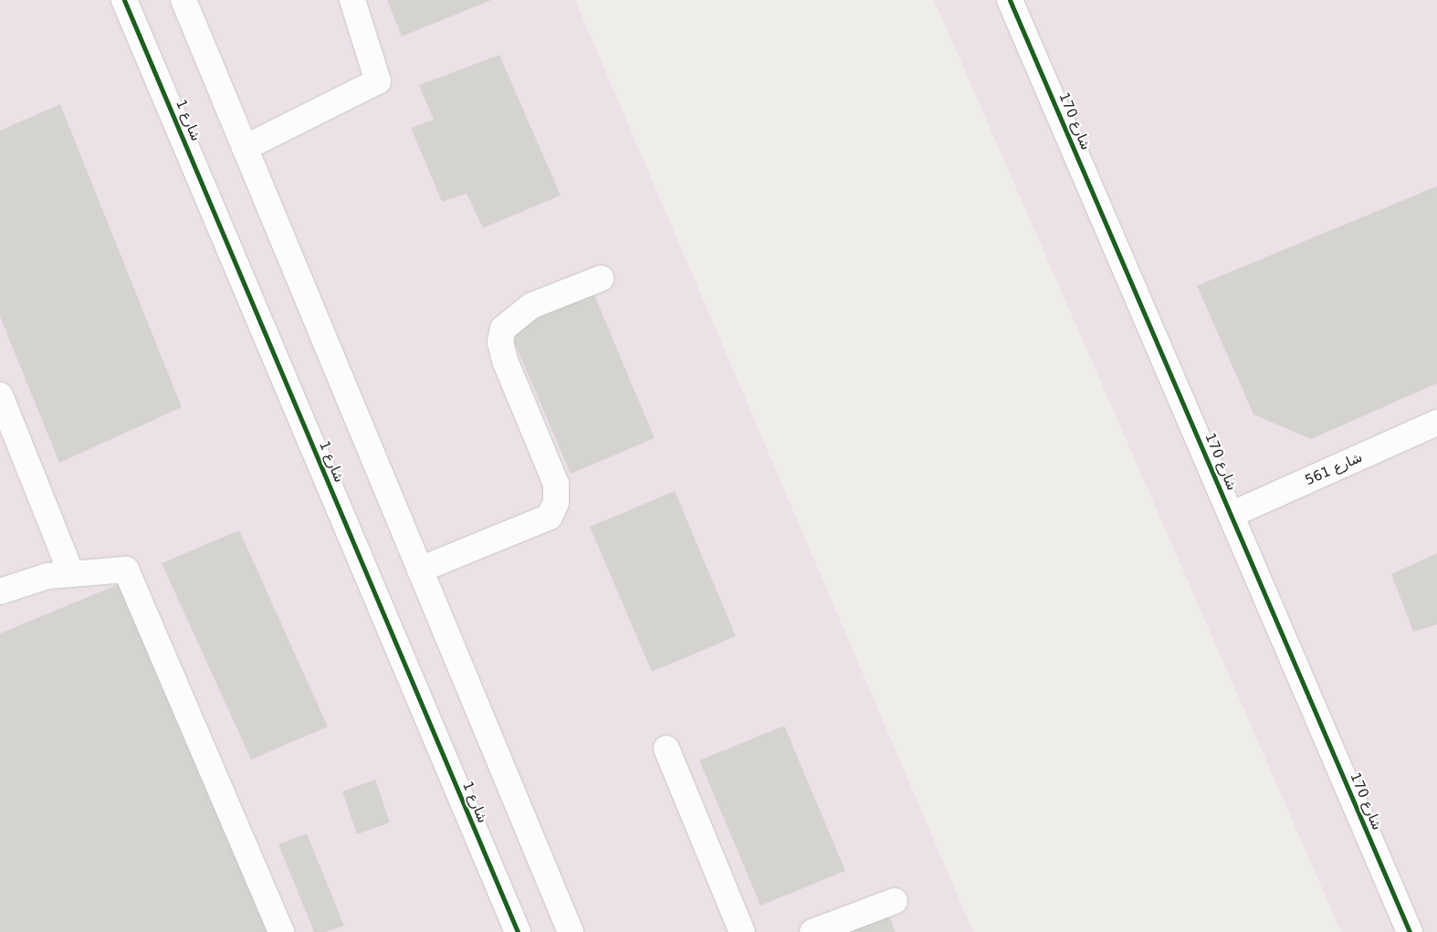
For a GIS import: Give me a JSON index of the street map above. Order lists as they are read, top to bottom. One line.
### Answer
{"streets":{"street":["شارع 1","شارع 170","شارع 561"]},"crossings":[["شارع 170","شارع 561"]]}
